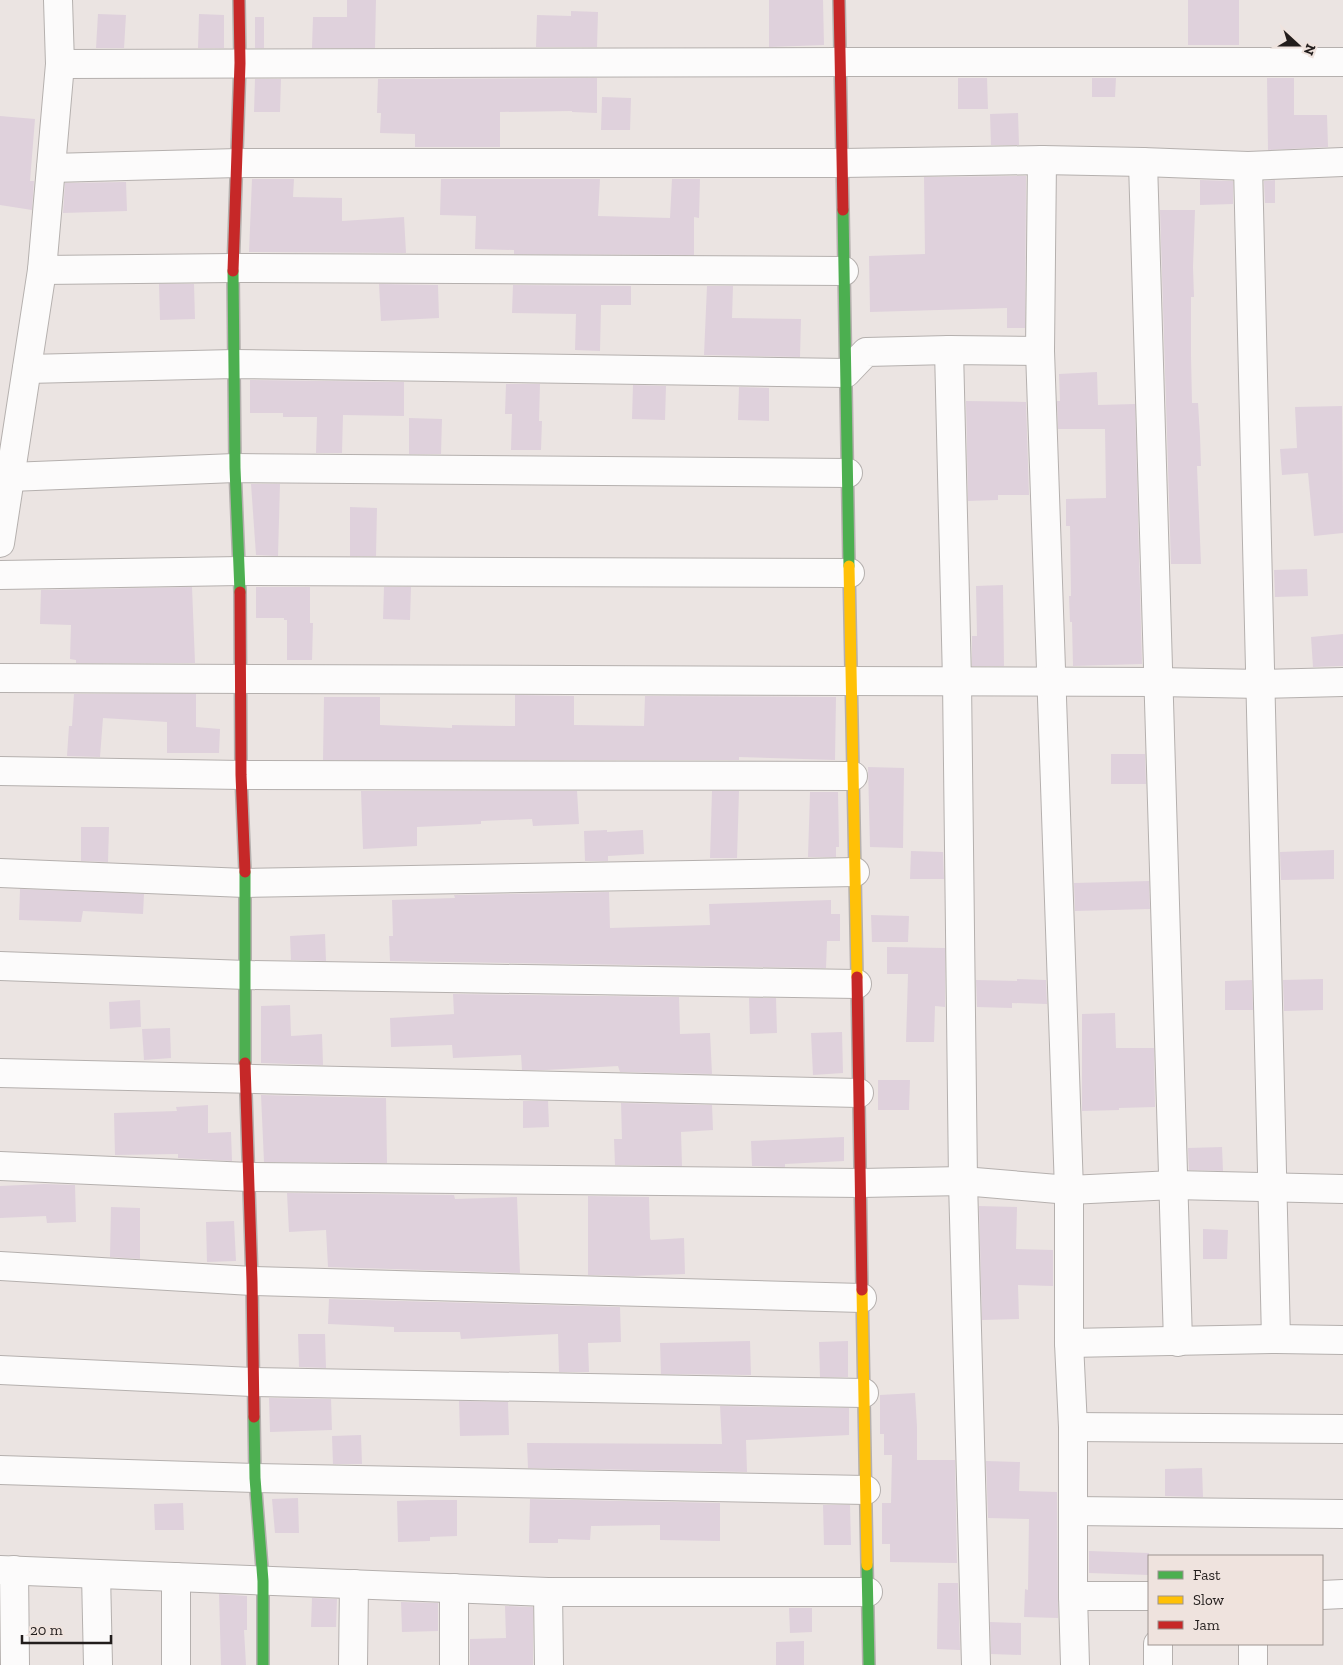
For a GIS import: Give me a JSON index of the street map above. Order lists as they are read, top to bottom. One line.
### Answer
{"legend":["Fast","Slow","Jam"],"scale_bar":"20 m","north":"right"}
